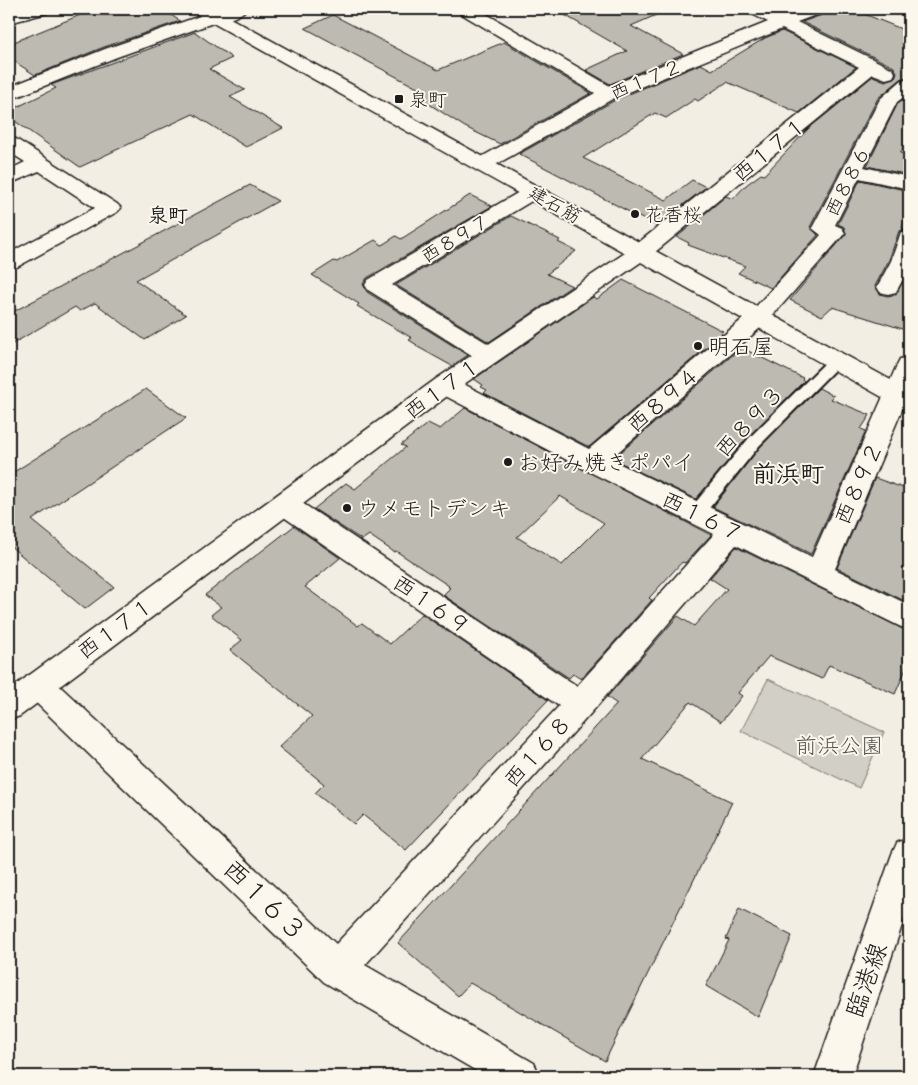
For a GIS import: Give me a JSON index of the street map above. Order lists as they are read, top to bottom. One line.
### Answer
{"streets":{"street":["西１７２","西１７１","西８８６","建石筋","西８９７","西８９４","西８９２","西１６７","西１６９","西１６８","西１６３","臨港線"],"lane":["西８９３"]},"crossings":[["西１７２","建石筋"],["西１７１","建石筋"],["西１７１","西８９７"],["西１７１","西１６７"],["西１７１","西１６９"],["西１７１","西１６３"],["西８８６","建石筋"],["西８８６","西８９４"],["建石筋","西８９７"],["建石筋","西８９４"],["建石筋","西８９３"],["建石筋","西８９２"],["西８９４","西１６７"],["西８９３","西１６７"],["西８９２","西１６７"],["西１６７","西１６８"],["西１６９","西１６８"],["西１６８","西１６３"]],"districts":["泉町","前浜町"],"parks":["前浜公園"],"places":{"transit":["泉町"],"other":["花香桜","明石屋","お好み焼きポパイ","ウメモトデンキ"]}}
